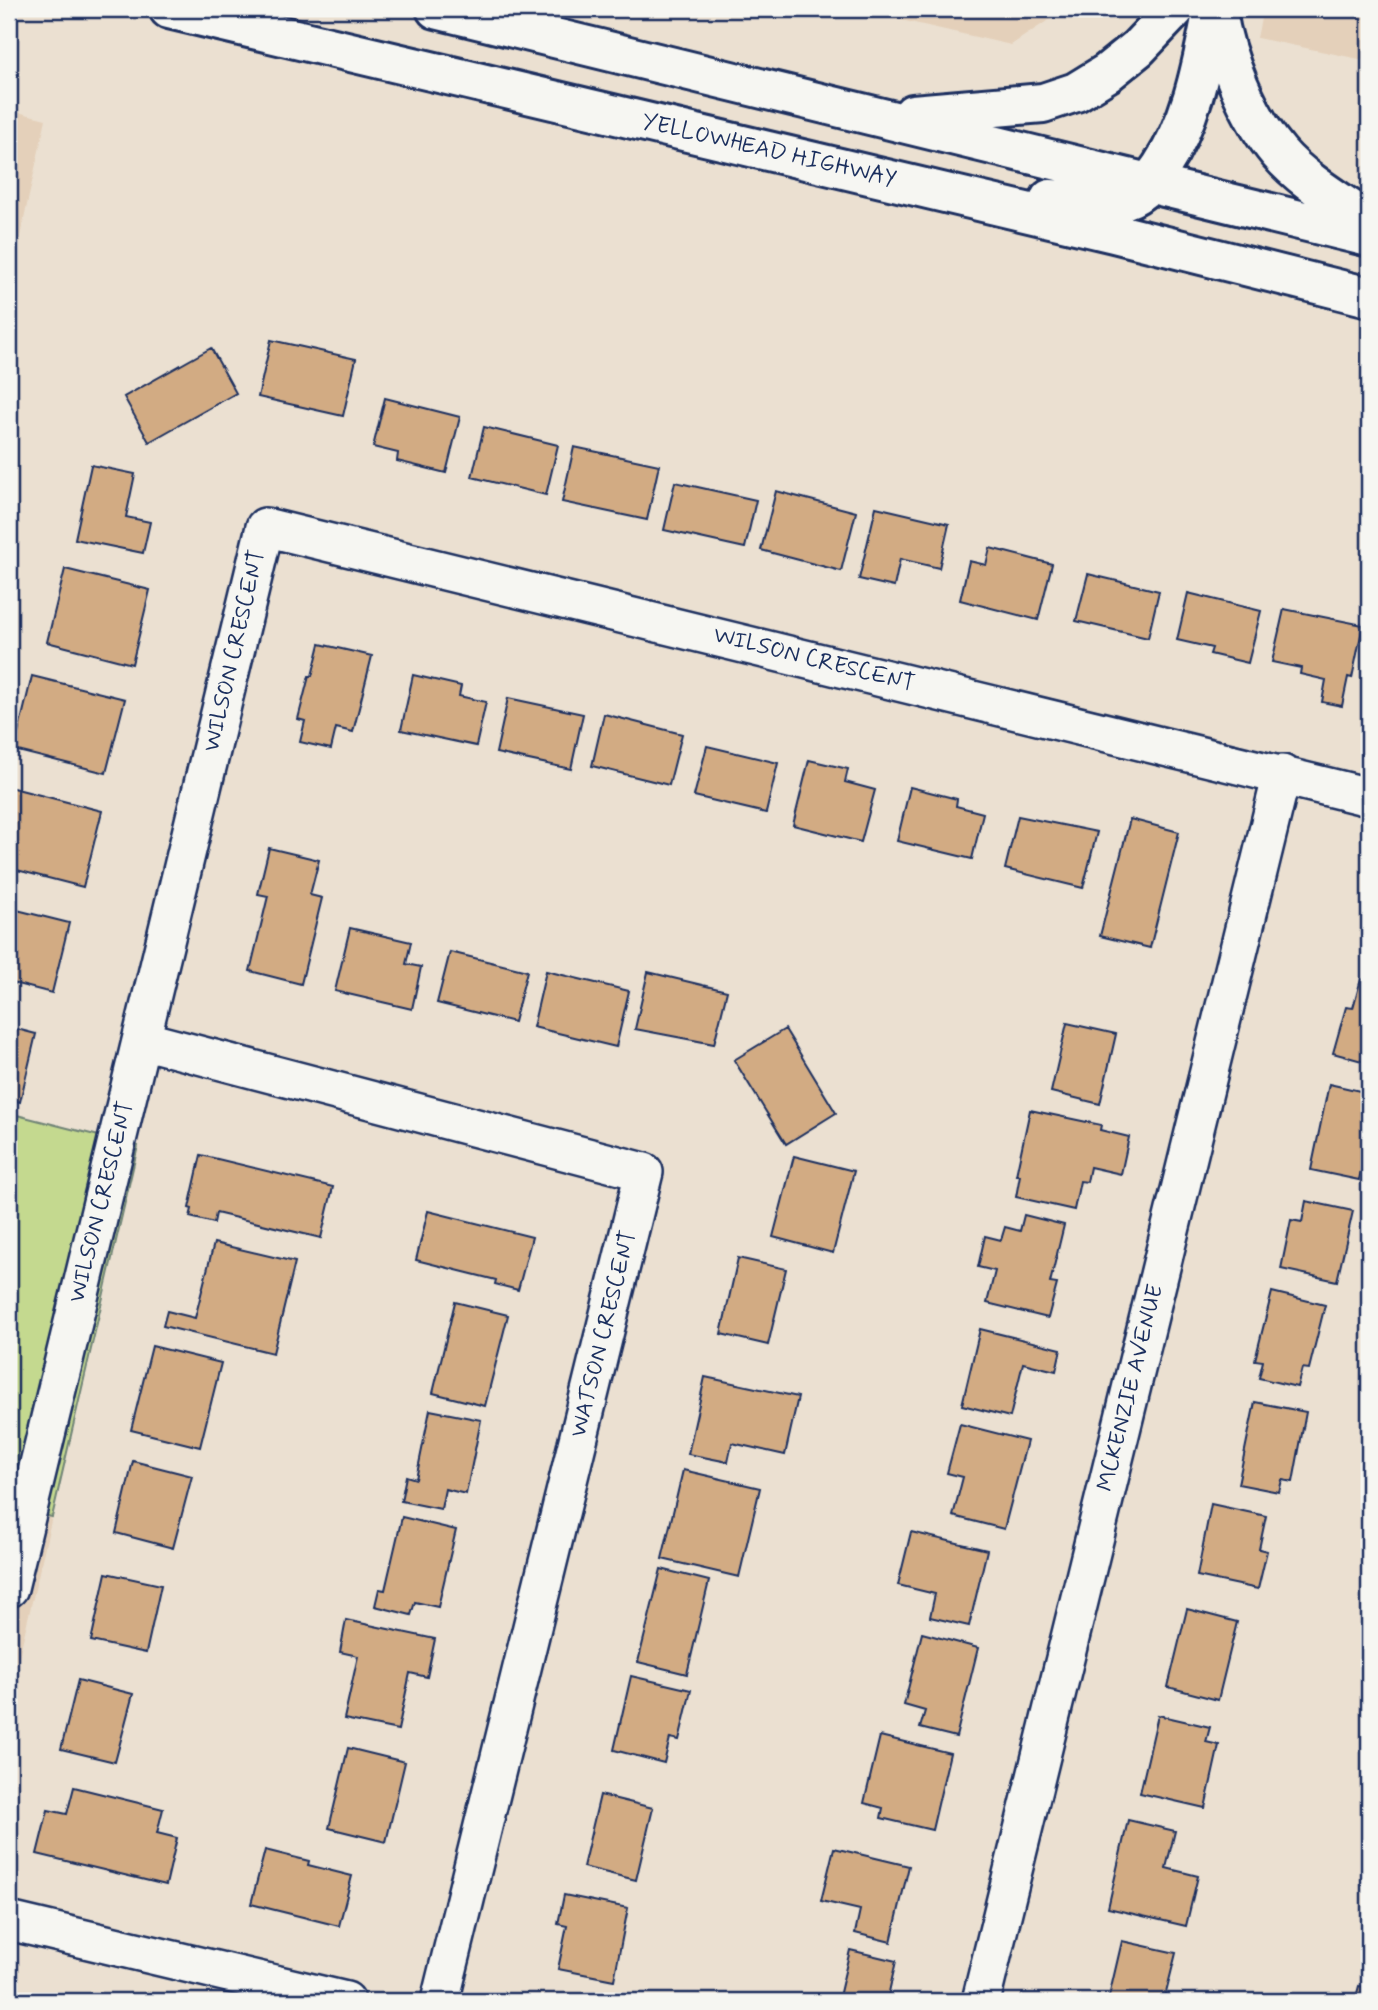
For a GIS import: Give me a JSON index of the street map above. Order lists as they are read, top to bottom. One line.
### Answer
{"streets":{"highway":["YELLOWHEAD HIGHWAY"],"street":["WILSON CRESCENT","WATSON CRESCENT","MCKENZIE AVENUE"]},"crossings":[["WILSON CRESCENT","WATSON CRESCENT"],["WILSON CRESCENT","MCKENZIE AVENUE"]]}
